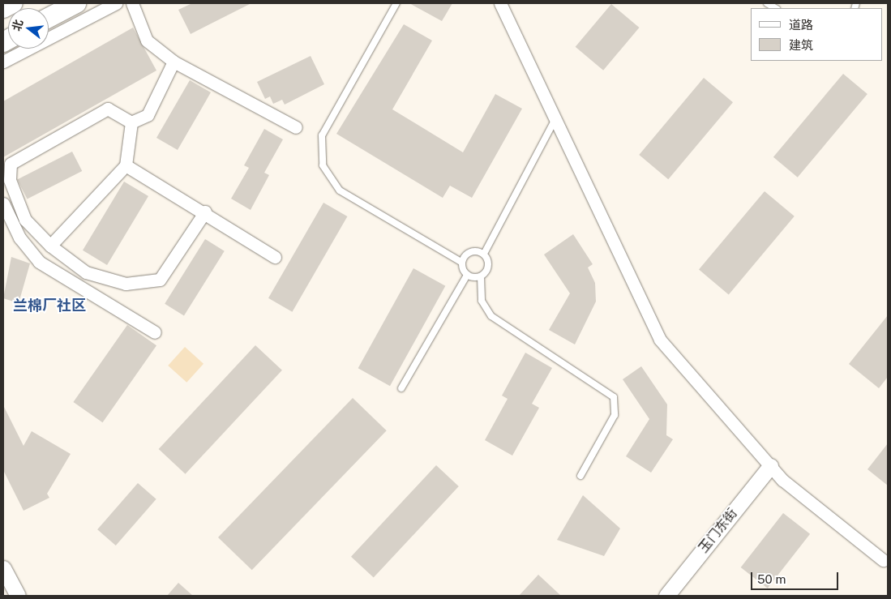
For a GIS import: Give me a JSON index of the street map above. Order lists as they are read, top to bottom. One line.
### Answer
{"streets":{"street":["玉门东街"]},"districts":["兰棉厂社区"],"legend":["道路","建筑"],"scale_bar":"50 m","north":"left"}
